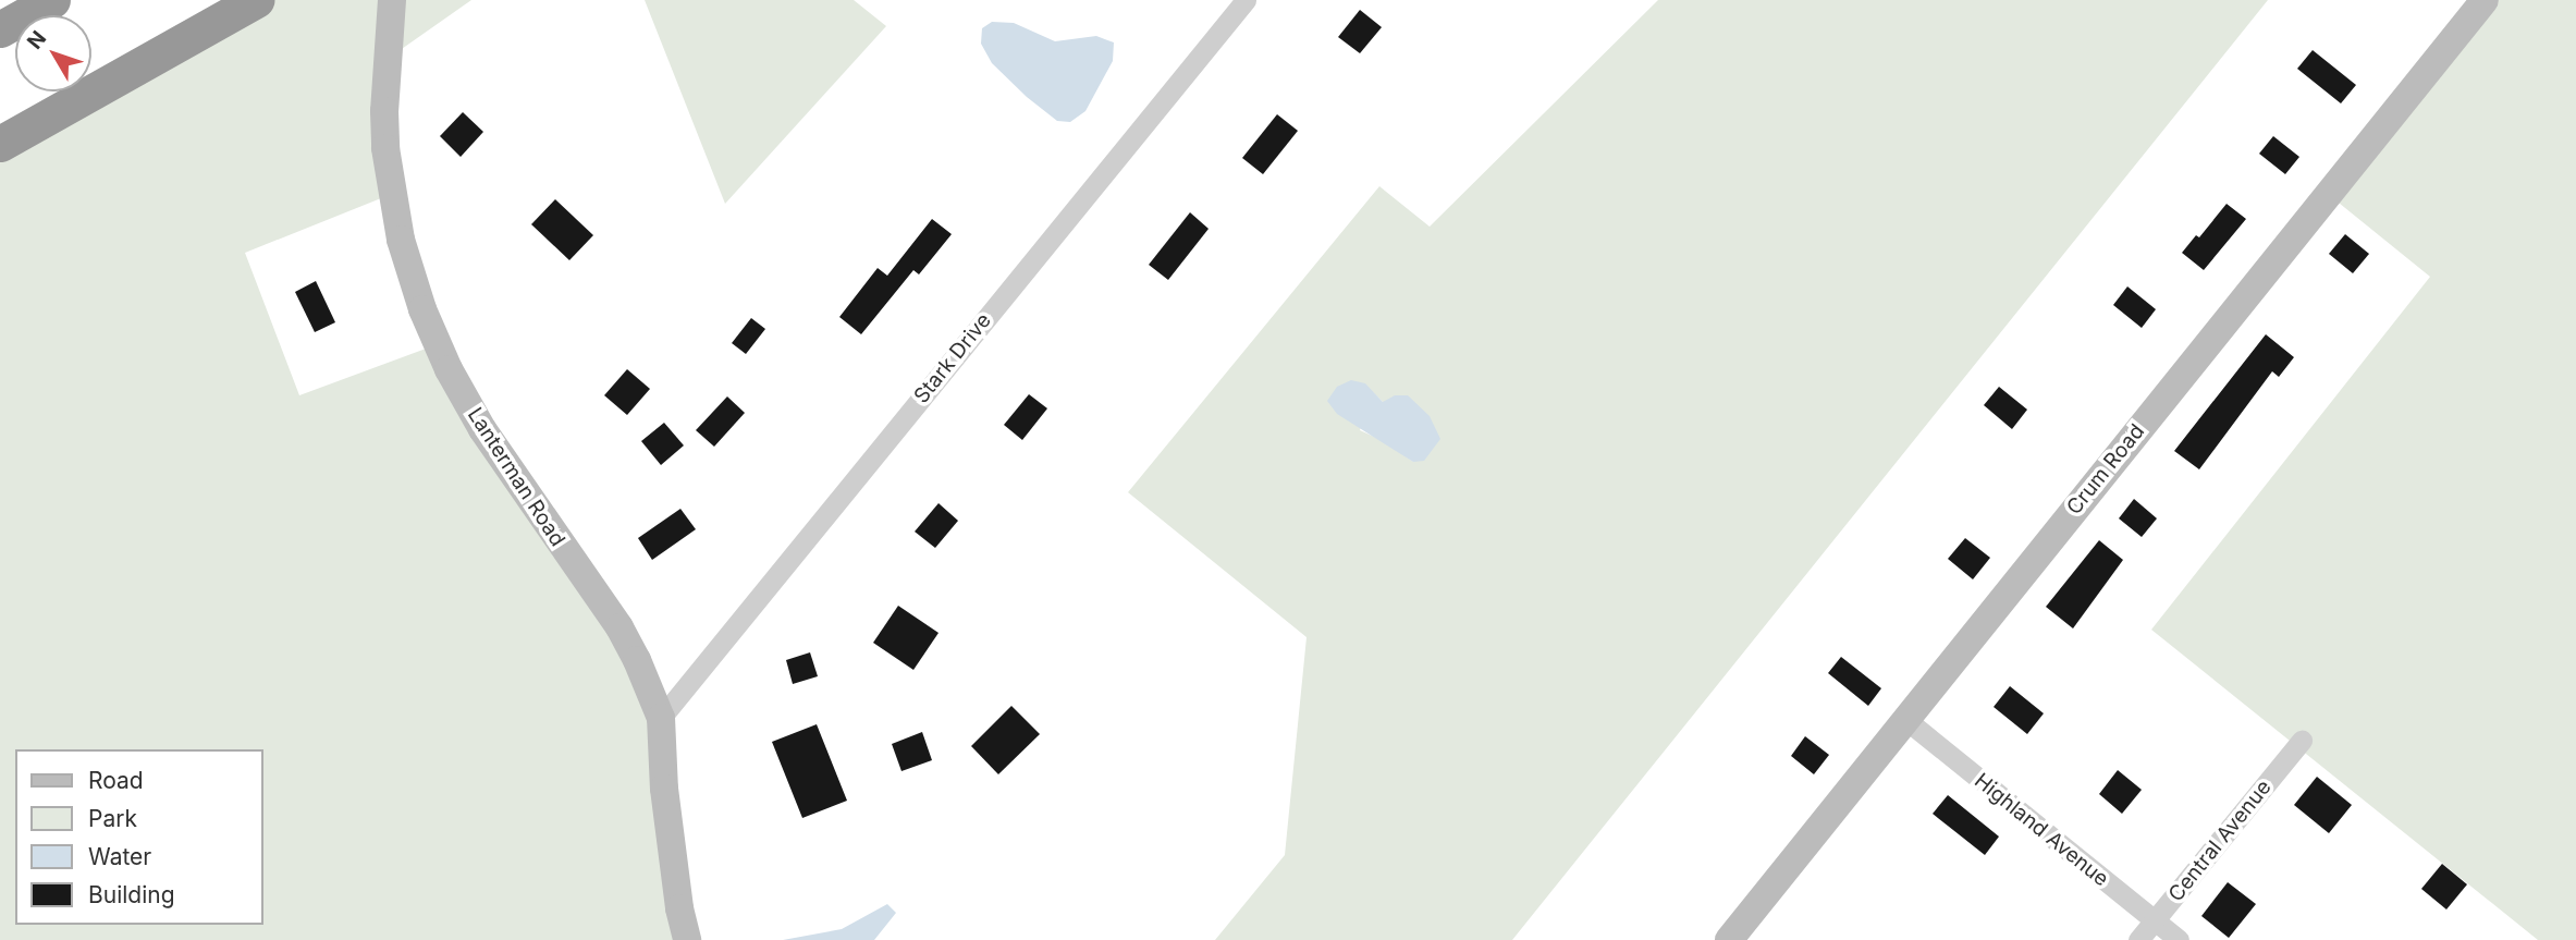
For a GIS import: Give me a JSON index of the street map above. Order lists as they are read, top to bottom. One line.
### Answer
{"streets":{"street":["Stark Drive","Crum Road","Lanterman Road","Highland Avenue","Central Avenue"]},"crossings":[["Stark Drive","Lanterman Road"],["Crum Road","Highland Avenue"],["Highland Avenue","Central Avenue"]],"legend":["Road","Park","Water","Building"],"north":"top left"}
